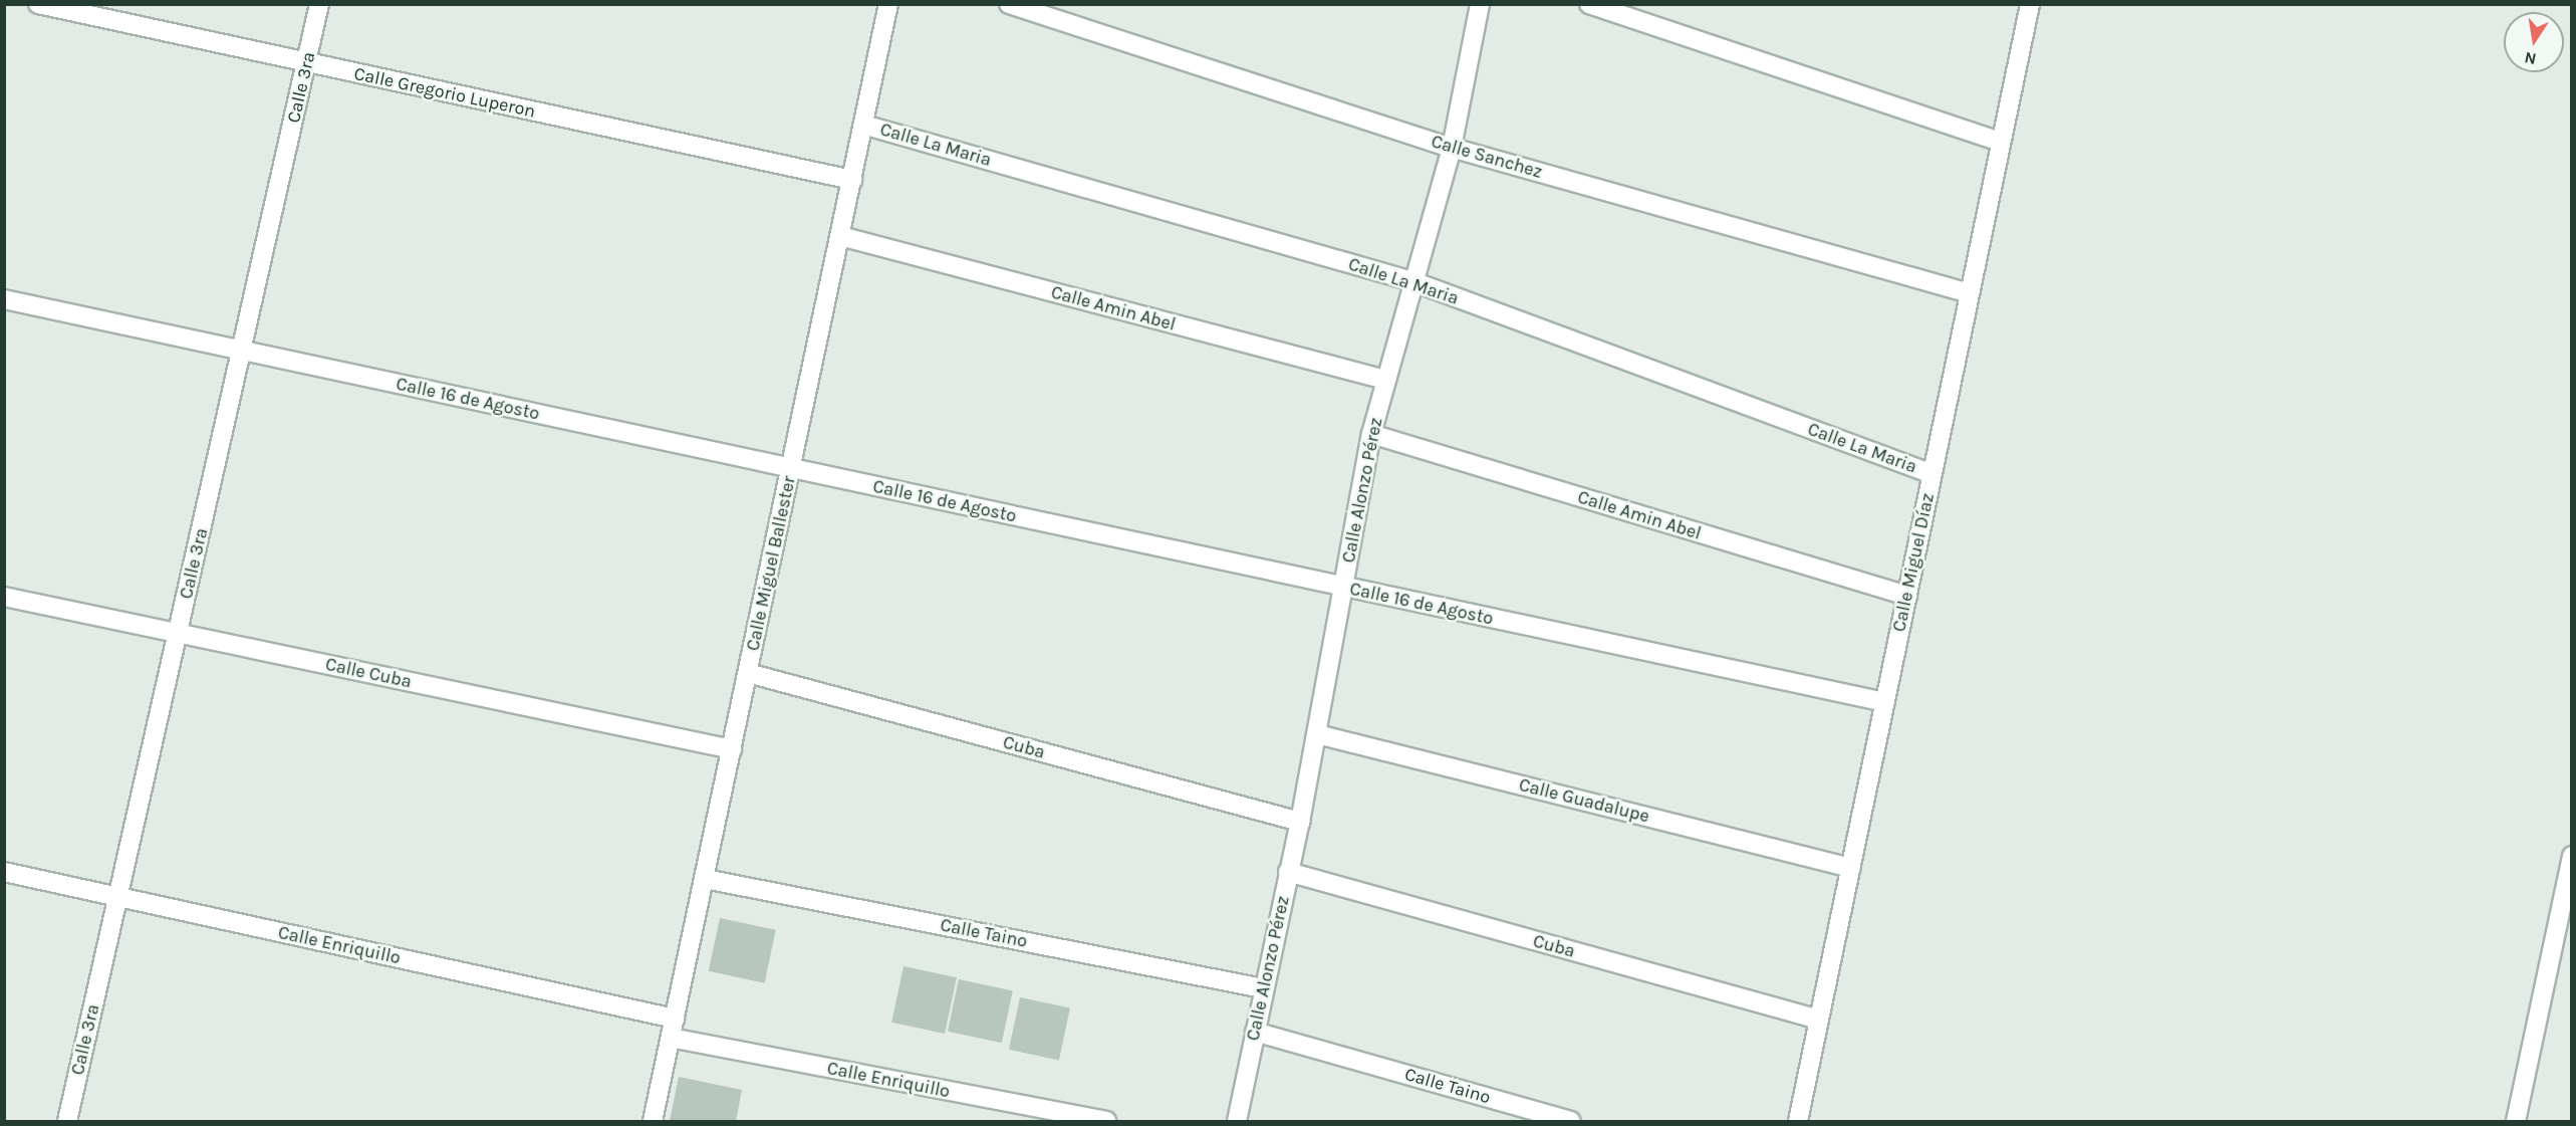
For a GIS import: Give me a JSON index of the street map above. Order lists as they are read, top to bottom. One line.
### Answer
{"streets":{"street":["Calle 3ra","Calle Gregorio Luperon","Calle La Maria","Calle Sanchez","Calle Amin Abel","Calle 16 de Agosto","Calle Alonzo Pérez","Calle Miguel Díaz","Calle Miguel Ballester","Calle Cuba","Cuba","Calle Guadalupe","Calle Taino","Calle Enriquillo"]},"crossings":[["Calle 3ra","Calle Gregorio Luperon"],["Calle 3ra","Calle 16 de Agosto"],["Calle 3ra","Calle Cuba"],["Calle 3ra","Calle Enriquillo"],["Calle Gregorio Luperon","Calle Miguel Ballester"],["Calle La Maria","Calle Alonzo Pérez"],["Calle La Maria","Calle Miguel Díaz"],["Calle La Maria","Calle Miguel Ballester"],["Calle Sanchez","Calle Alonzo Pérez"],["Calle Sanchez","Calle Miguel Díaz"],["Calle Amin Abel","Calle Alonzo Pérez"],["Calle Amin Abel","Calle Miguel Díaz"],["Calle Amin Abel","Calle Miguel Ballester"],["Calle 16 de Agosto","Calle Alonzo Pérez"],["Calle 16 de Agosto","Calle Miguel Díaz"],["Calle 16 de Agosto","Calle Miguel Ballester"],["Calle Alonzo Pérez","Cuba"],["Calle Alonzo Pérez","Calle Guadalupe"],["Calle Alonzo Pérez","Calle Taino"],["Calle Miguel Díaz","Cuba"],["Calle Miguel Díaz","Calle Guadalupe"],["Calle Miguel Ballester","Calle Cuba"],["Calle Miguel Ballester","Cuba"],["Calle Miguel Ballester","Calle Taino"],["Calle Miguel Ballester","Calle Enriquillo"]],"north":"bottom"}
